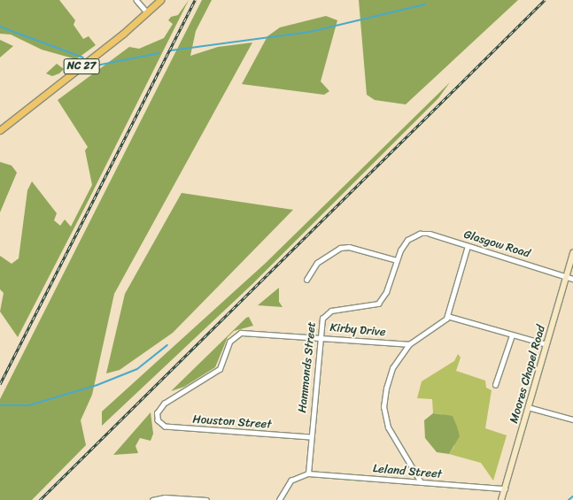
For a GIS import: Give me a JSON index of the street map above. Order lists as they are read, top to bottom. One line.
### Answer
{"streets":{"main road":["NC 27","Moores Chapel Road"],"street":["Glasgow Road","Kirby Drive","Hammonds Street","Houston Street","Leland Street"]},"crossings":[["Glasgow Road","Hammonds Street"],["Glasgow Road","Moores Chapel Road"],["Kirby Drive","Hammonds Street"],["Kirby Drive","Houston Street"],["Hammonds Street","Houston Street"],["Hammonds Street","Leland Street"],["Moores Chapel Road","Leland Street"]]}
